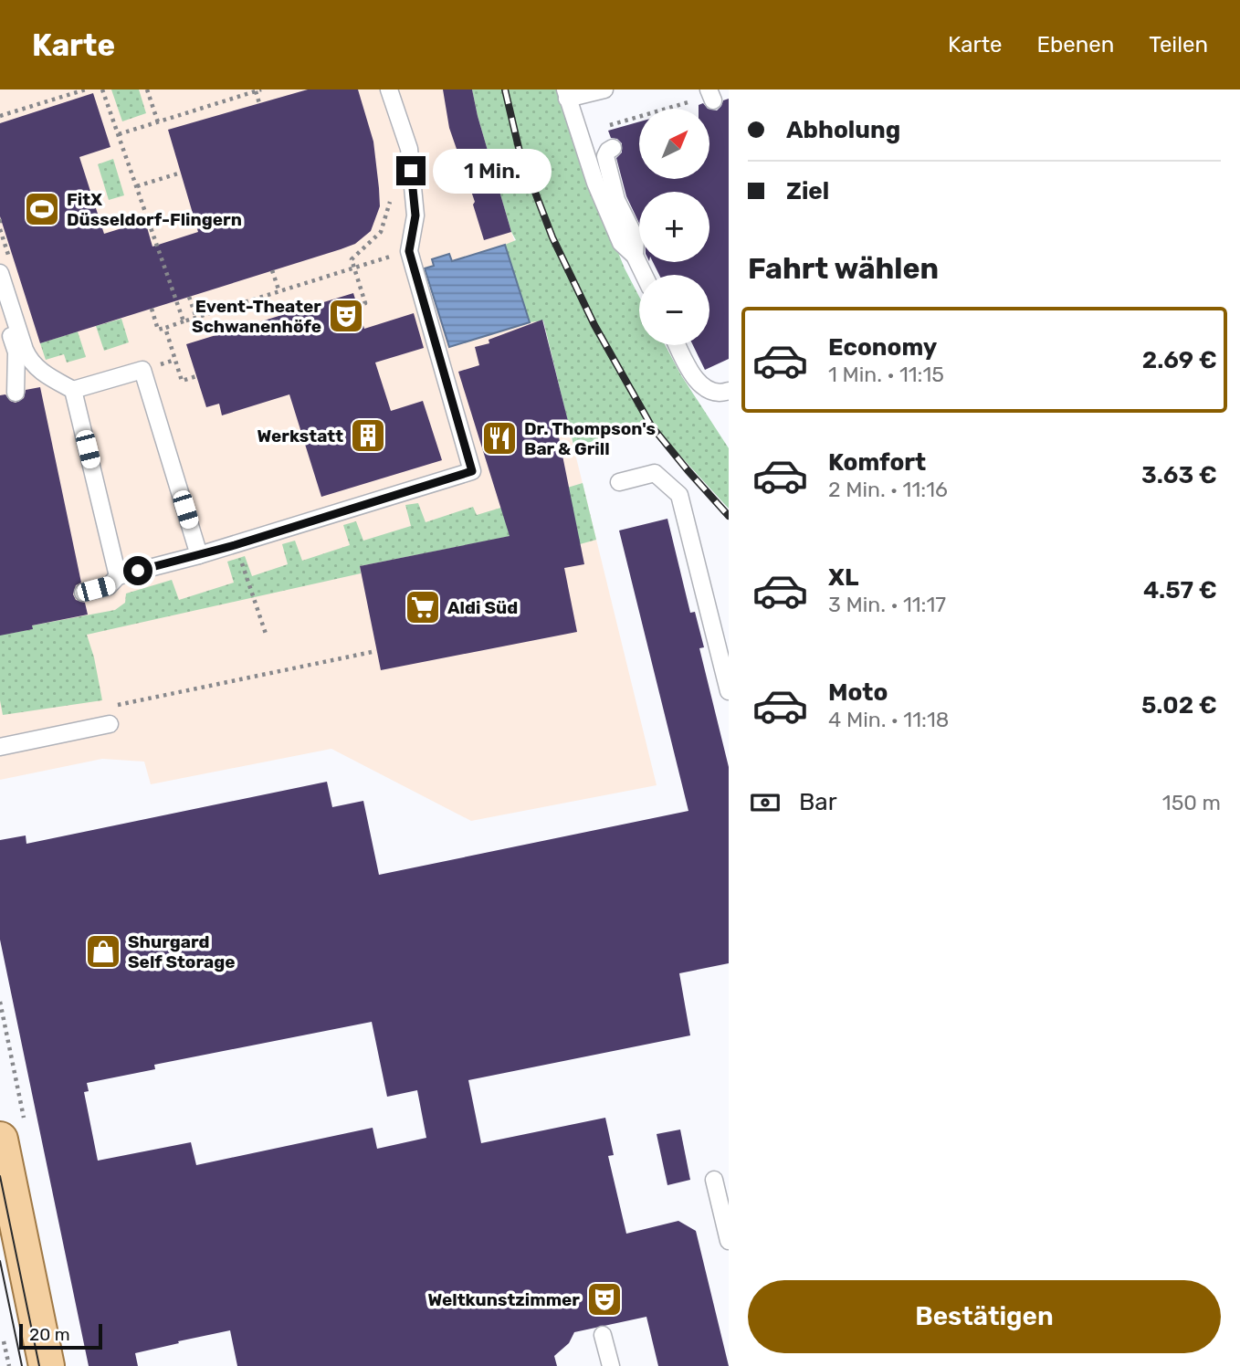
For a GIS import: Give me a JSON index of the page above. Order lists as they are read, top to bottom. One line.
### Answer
{"places":{"sports":["FitX Düsseldorf-Flingern"],"theatre":["Event-Theater Schwanenhöfe","Weltkunstzimmer"],"building":["Werkstatt"],"restaurant":["Dr. Thompson's Bar & Grill"],"supermarket":["Aldi Süd"],"shop":["Shurgard Self Storage"]},"scale_bar":"20 m","north":"top right","page":{"header":"Karte","nav":["Karte","Ebenen","Teilen"],"banner":["Abholung","Ziel"],"map_buttons":["+","−"],"bubble":"1 Min.","heading":"Fahrt wählen","list":[{"name":"Economy","note":"1 Min. · 11:15","value":"2.69 €"},{"name":"Komfort","note":"2 Min. · 11:16","value":"3.63 €"},{"name":"XL","note":"3 Min. · 11:17","value":"4.57 €"},{"name":"Moto","note":"4 Min. · 11:18","value":"5.02 €"}],"pay":["Bar","150 m"],"buttons":"Bestätigen","scale":"20 m"}}
